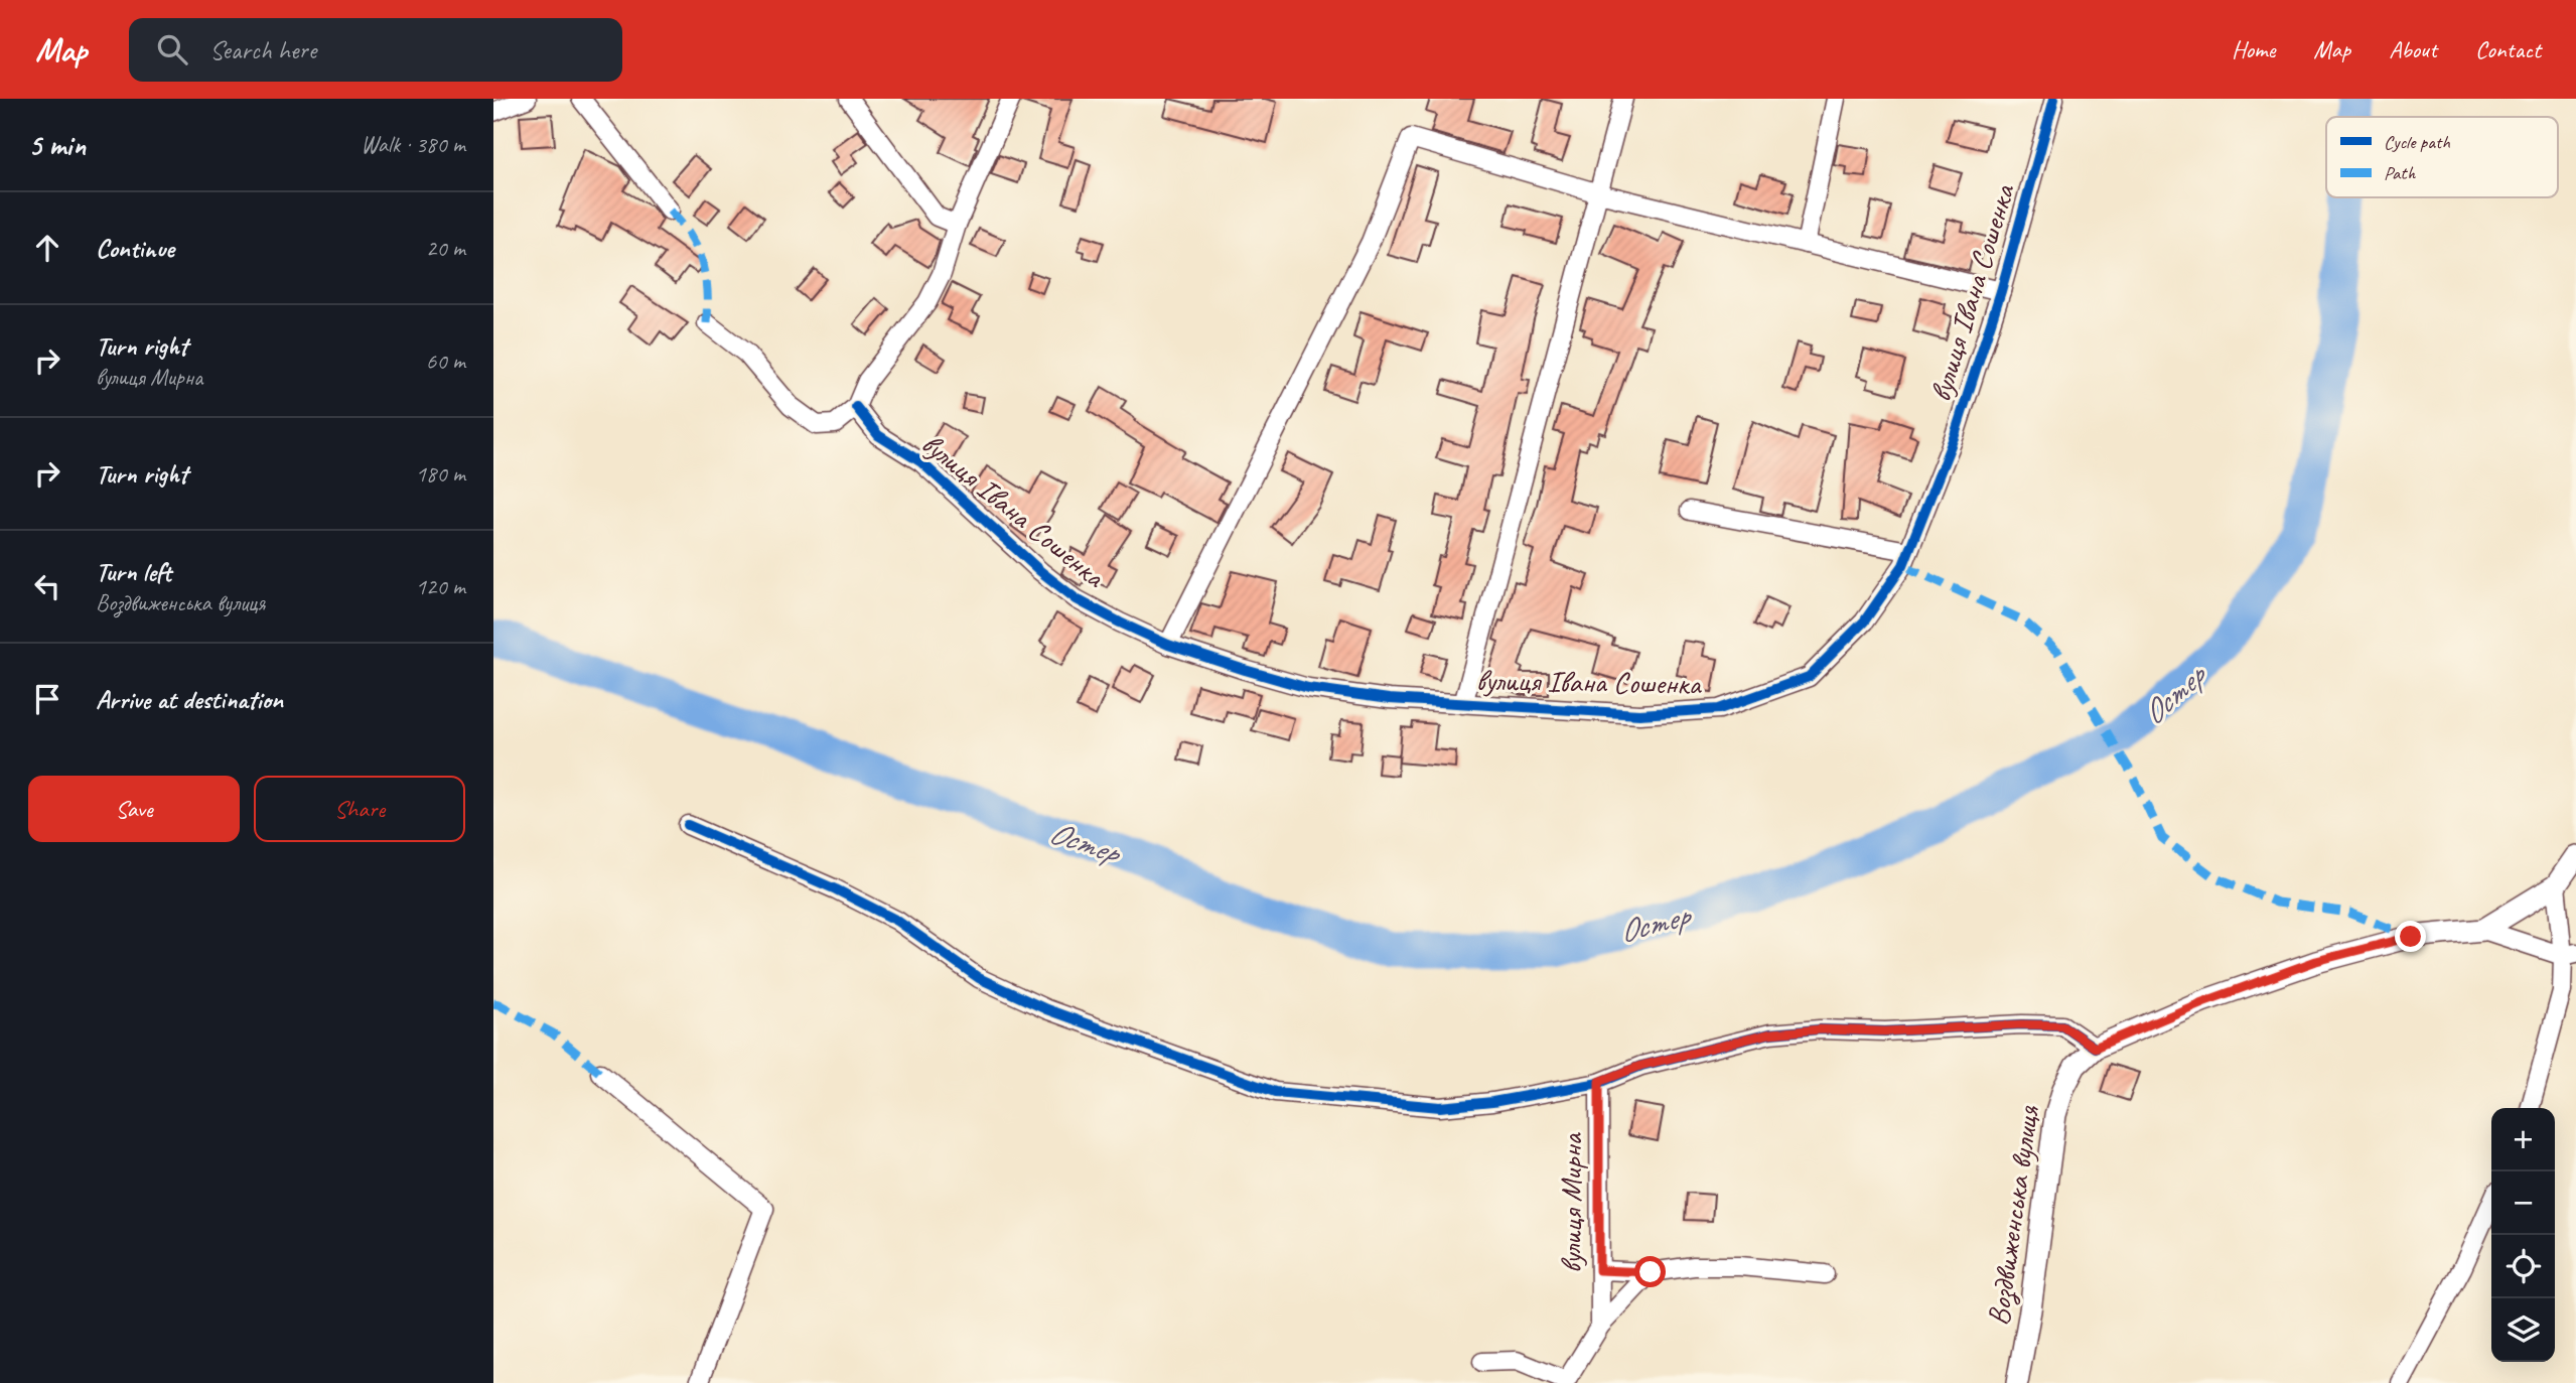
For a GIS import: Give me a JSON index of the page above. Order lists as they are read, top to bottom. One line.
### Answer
{"streets":{"street":["вулиця Івана Сошенка","вулиця Мирна","Воздвиженська вулиця"]},"water":["Остер"],"legend":["Cycle path","Path"],"page":{"header":"Map","search":"Search here","nav":["Home","Map","About","Contact"],"heading":["5 min","Walk · 380 m"],"list":[["Continue","20 m"],["Turn right","вулиця Мирна","60 m"],["Turn right","180 m"],["Turn left","Воздвиженська вулиця","120 m"],"Arrive at destination"],"buttons":["Save","Share"],"map_buttons":["+","−"]}}
